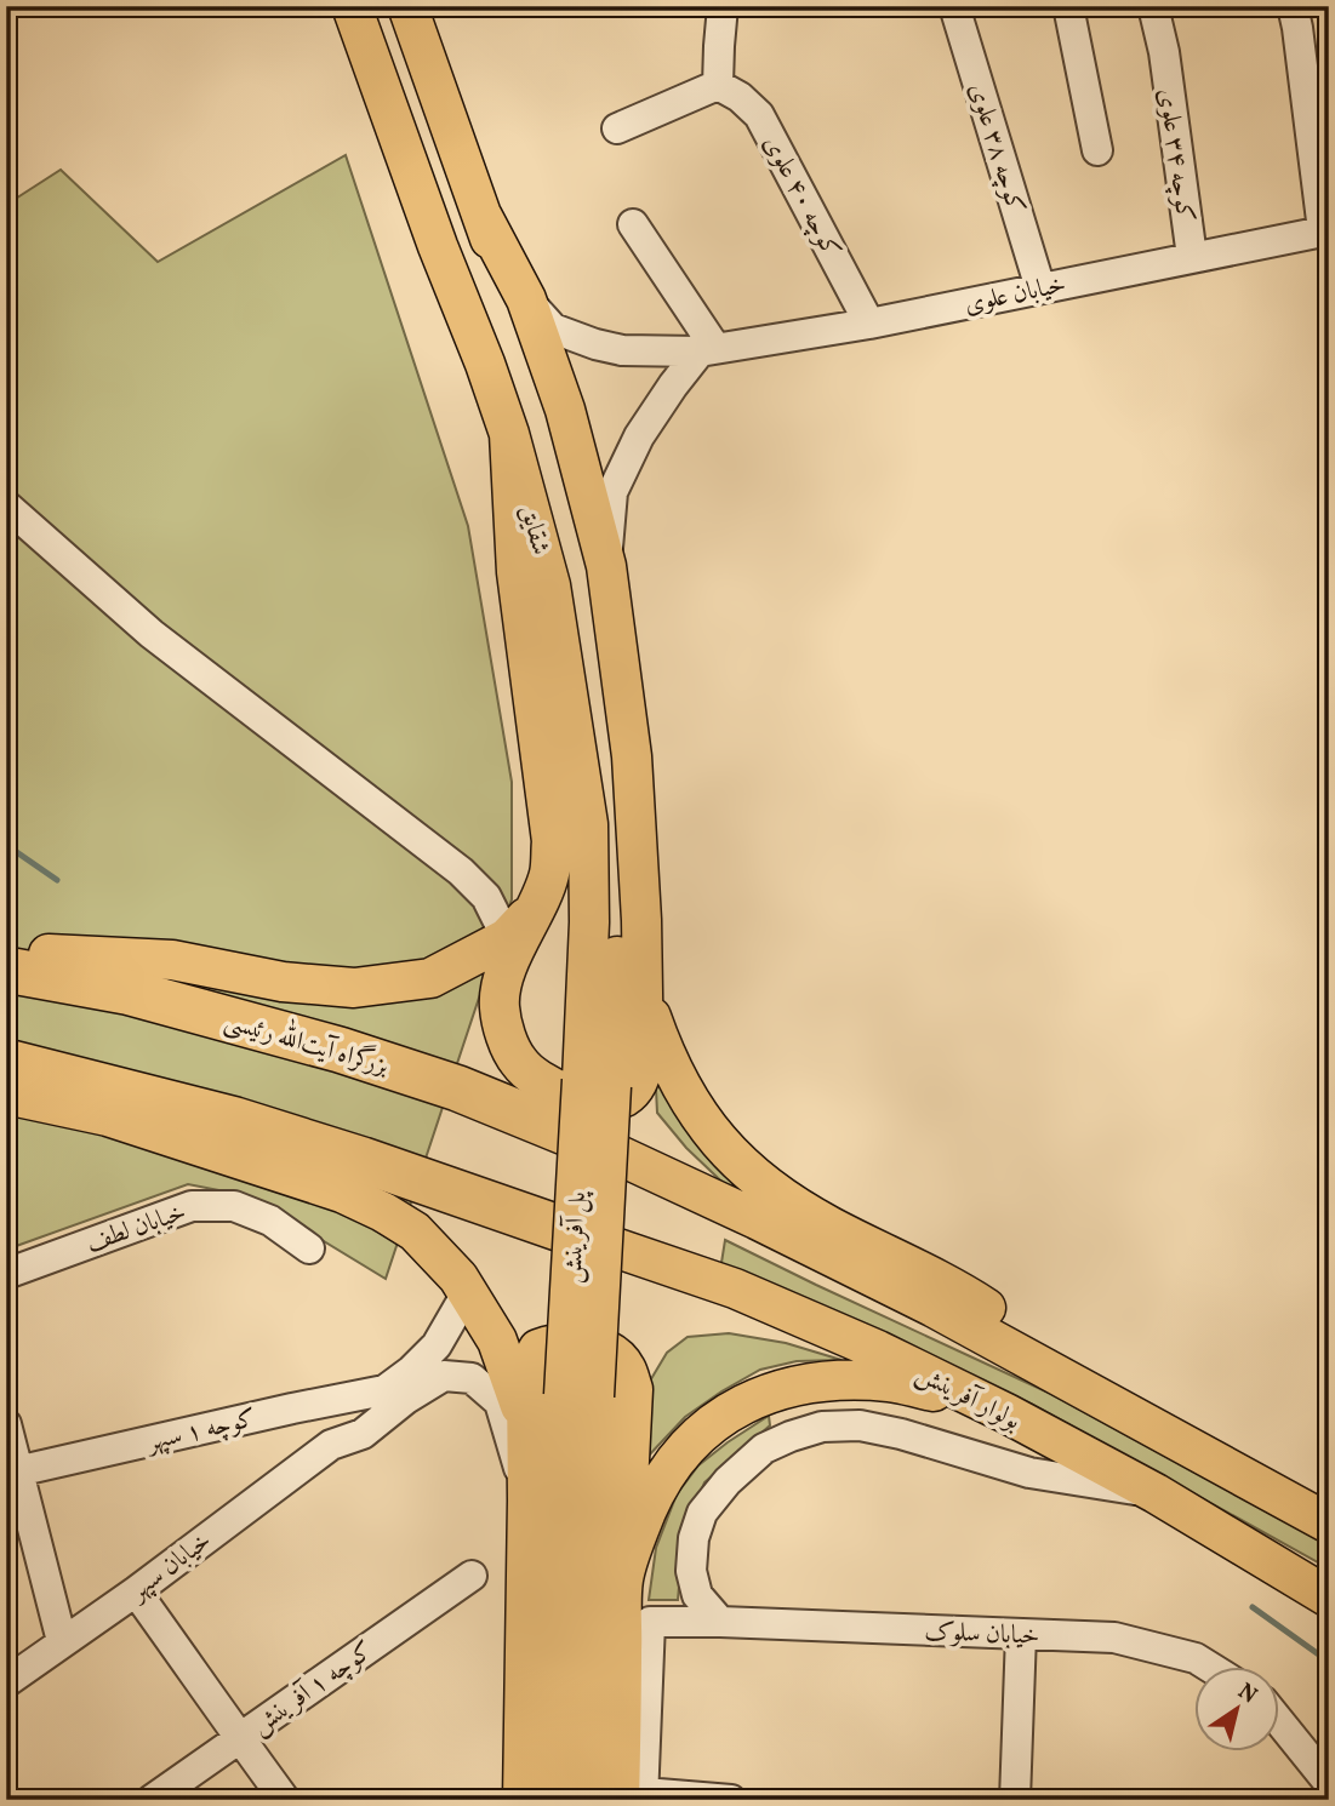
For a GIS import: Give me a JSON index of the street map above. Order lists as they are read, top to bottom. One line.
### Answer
{"streets":{"highway":["بزرگراه آیت‌الله رئیسی"],"main road":["شقایق","پل آفرینش","بولوار آفرینش"],"street":["کوچه ۳۸ علوی","کوچه ۳۴ علوی","کوچه ۴۰ علوی","خیابان علوی","خیابان لطف","کوچه ۱ سپهر","خیابان سپهر","خیابان سلوک","کوچه ۱ آفرینش"]},"crossings":[["کوچه ۳۸ علوی","خیابان علوی"],["کوچه ۳۴ علوی","خیابان علوی"],["کوچه ۴۰ علوی","خیابان علوی"],["خیابان علوی","شقایق"],["شقایق","پل آفرینش"],["کوچه ۱ سپهر","خیابان سپهر"]],"north":"top right"}
